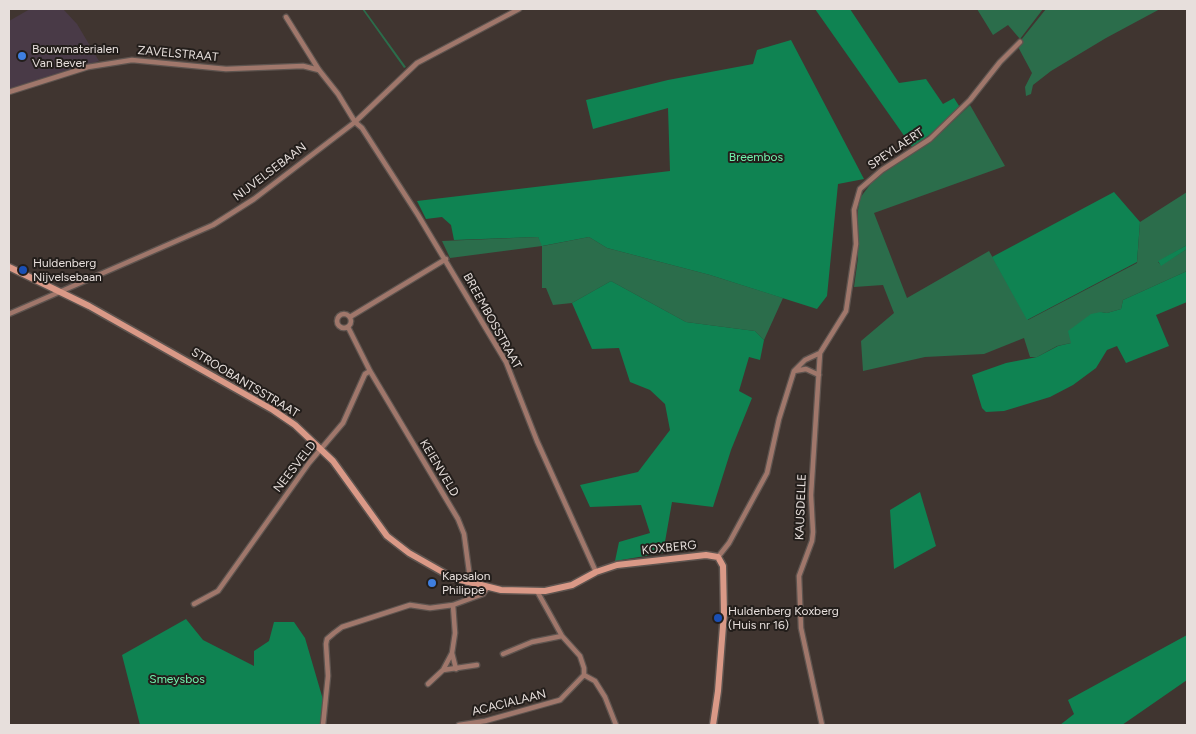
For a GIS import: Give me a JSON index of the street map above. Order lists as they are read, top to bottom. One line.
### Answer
{"streets":{"street":["ZAVELSTRAAT","SPEYLAERT","NIJVELSEBAAN","BREEMBOSSTRAAT","STROOBANTSSTRAAT","NEESVELD","KEIENVELD","KAUSDELLE","KOXBERG","ACACIALAAN"]},"crossings":[["NIJVELSEBAAN","BREEMBOSSTRAAT"],["NIJVELSEBAAN","STROOBANTSSTRAAT"],["BREEMBOSSTRAAT","KOXBERG"],["STROOBANTSSTRAAT","NEESVELD"],["STROOBANTSSTRAAT","KEIENVELD"],["STROOBANTSSTRAAT","KOXBERG"],["NEESVELD","KEIENVELD"]],"parks":["Breembos","Smeysbos"],"places":["Bouwmaterialen Van Bever","Huldenberg Nijvelsebaan","Kapsalon Philippe","Huldenberg Koxberg (Huis nr 16)"]}
